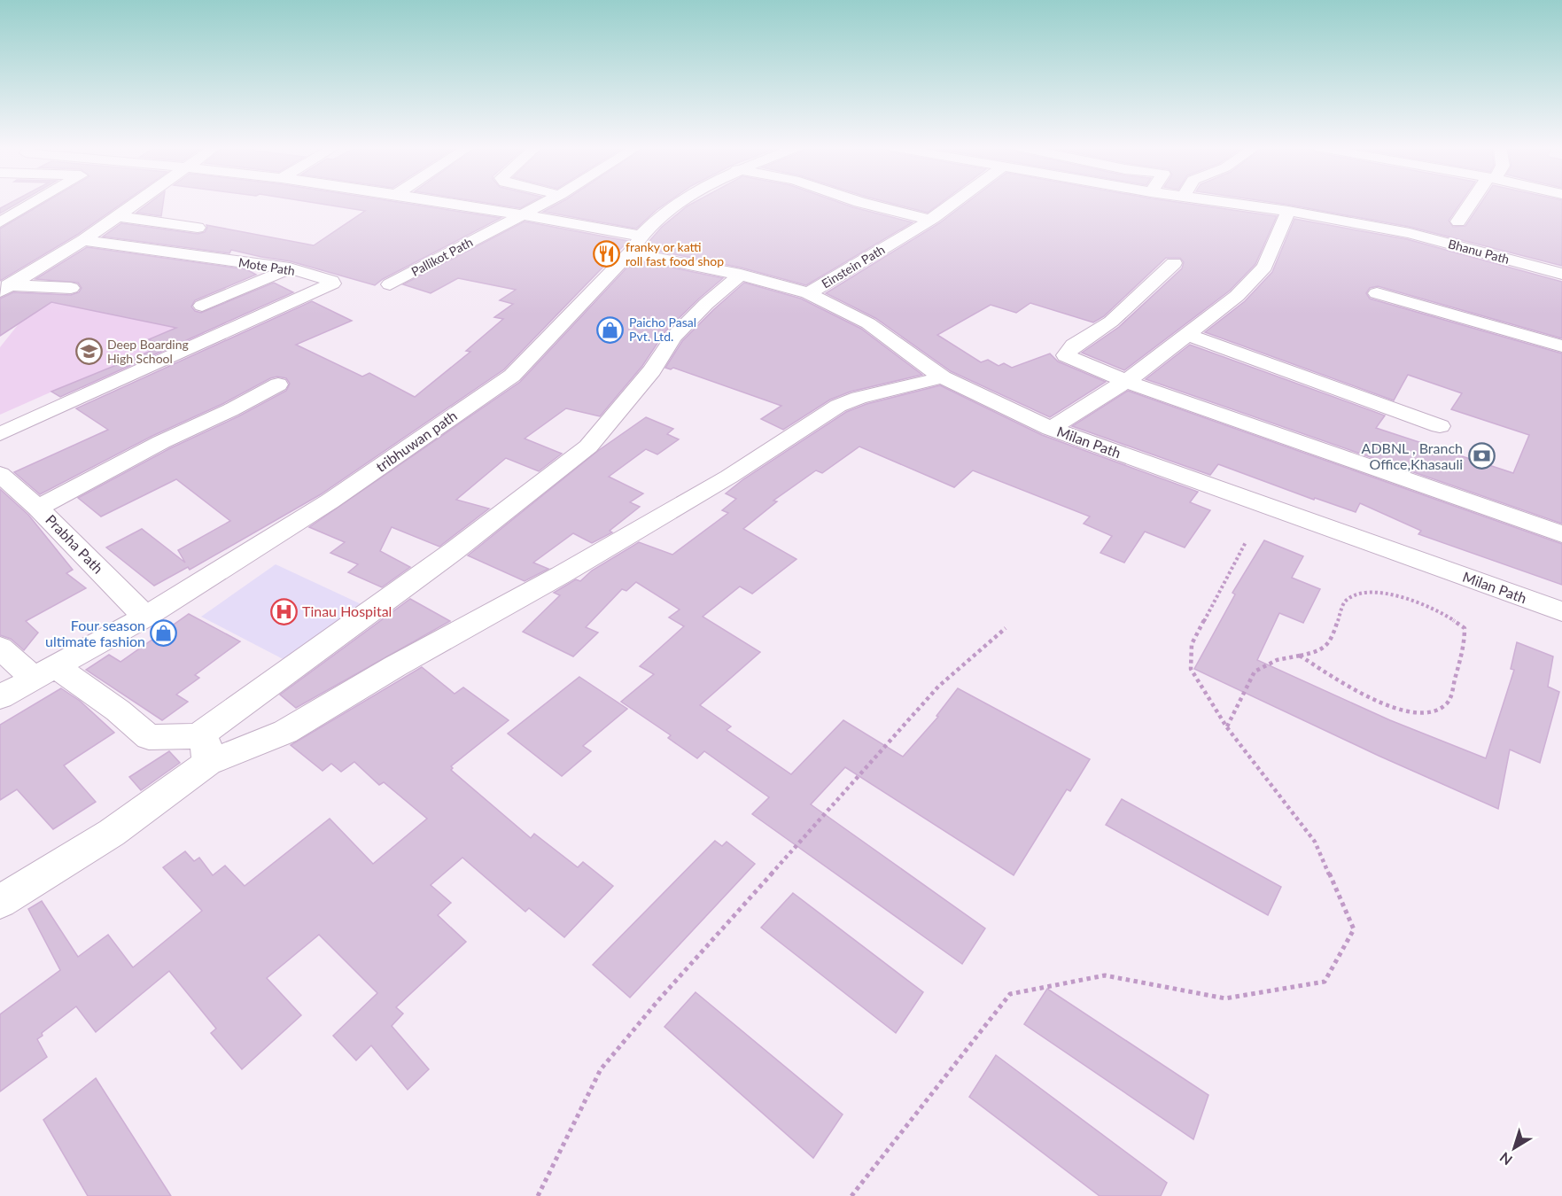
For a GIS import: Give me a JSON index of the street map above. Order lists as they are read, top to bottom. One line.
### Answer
{"streets":{"street":["Bhanu Path","Pallikot Path","Mote Path","Einstein Path","tribhuwan path","Milan Path","Prabha Path"]},"crossings":[["Pallikot Path","Milan Path"],["Einstein Path","Milan Path"],["tribhuwan path","Milan Path"],["tribhuwan path","Prabha Path"]],"places":{"restaurant":["franky or katti roll fast food shop"],"shop":["Paicho Pasal Pvt. Ltd.","Four season ultimate fashion"],"school or university":["Deep Boarding High School"],"bank":["ADBNL , Branch Office,Khasauli"],"hospital":["Tinau Hospital"]},"north":"bottom left"}
